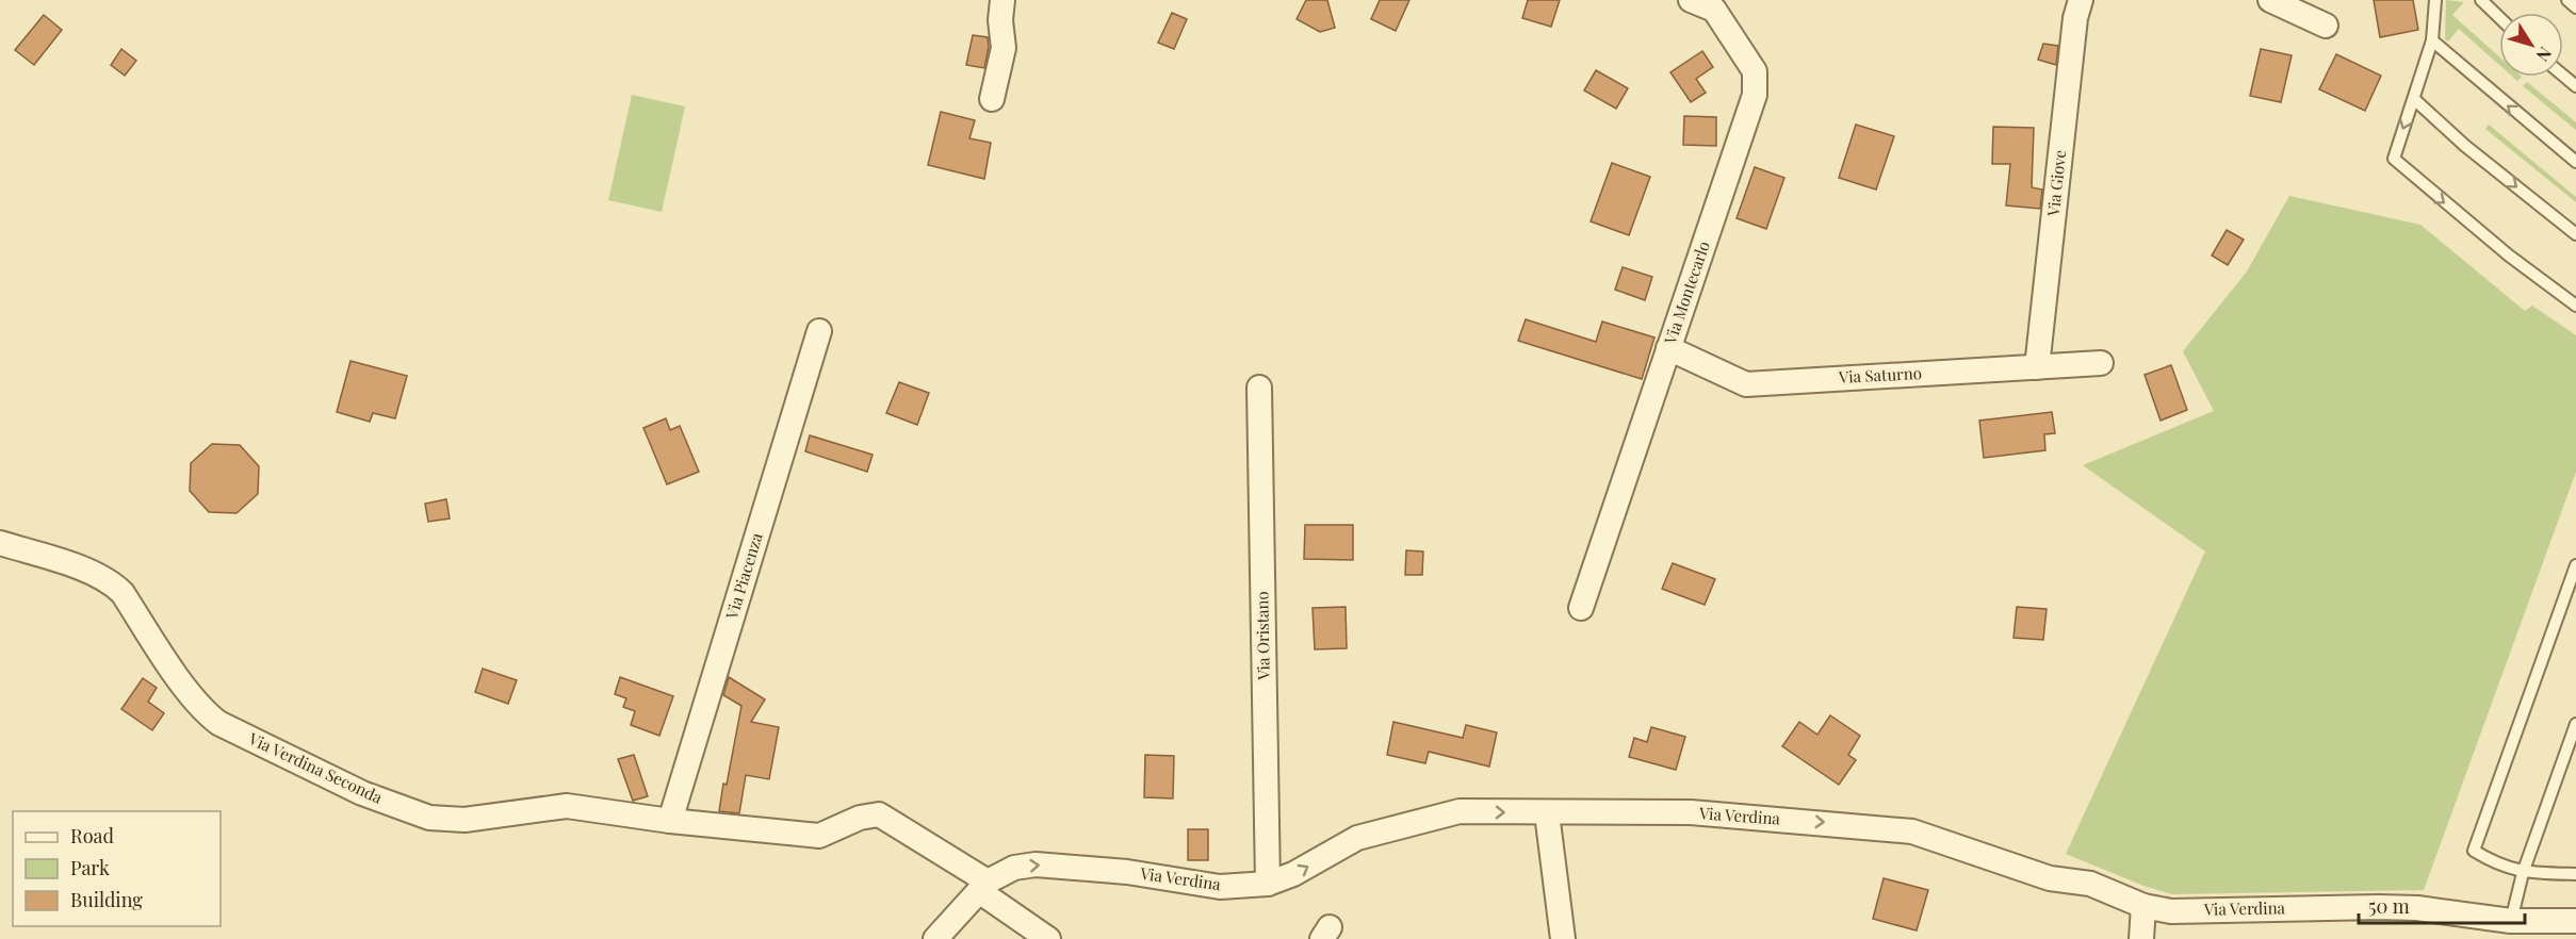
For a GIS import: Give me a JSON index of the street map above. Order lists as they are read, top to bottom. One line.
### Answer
{"streets":{"street":["Via Giove","Via Montecarlo","Via Saturno","Via Piacenza","Via Oristano","Via Verdina Seconda","Via Verdina"]},"crossings":[["Via Giove","Via Saturno"],["Via Montecarlo","Via Saturno"],["Via Piacenza","Via Verdina Seconda"],["Via Oristano","Via Verdina"],["Via Verdina Seconda","Via Verdina"]],"one_way":["Via Verdina"],"legend":["Road","Park","Building"],"scale_bar":"50 m","north":"bottom right"}
